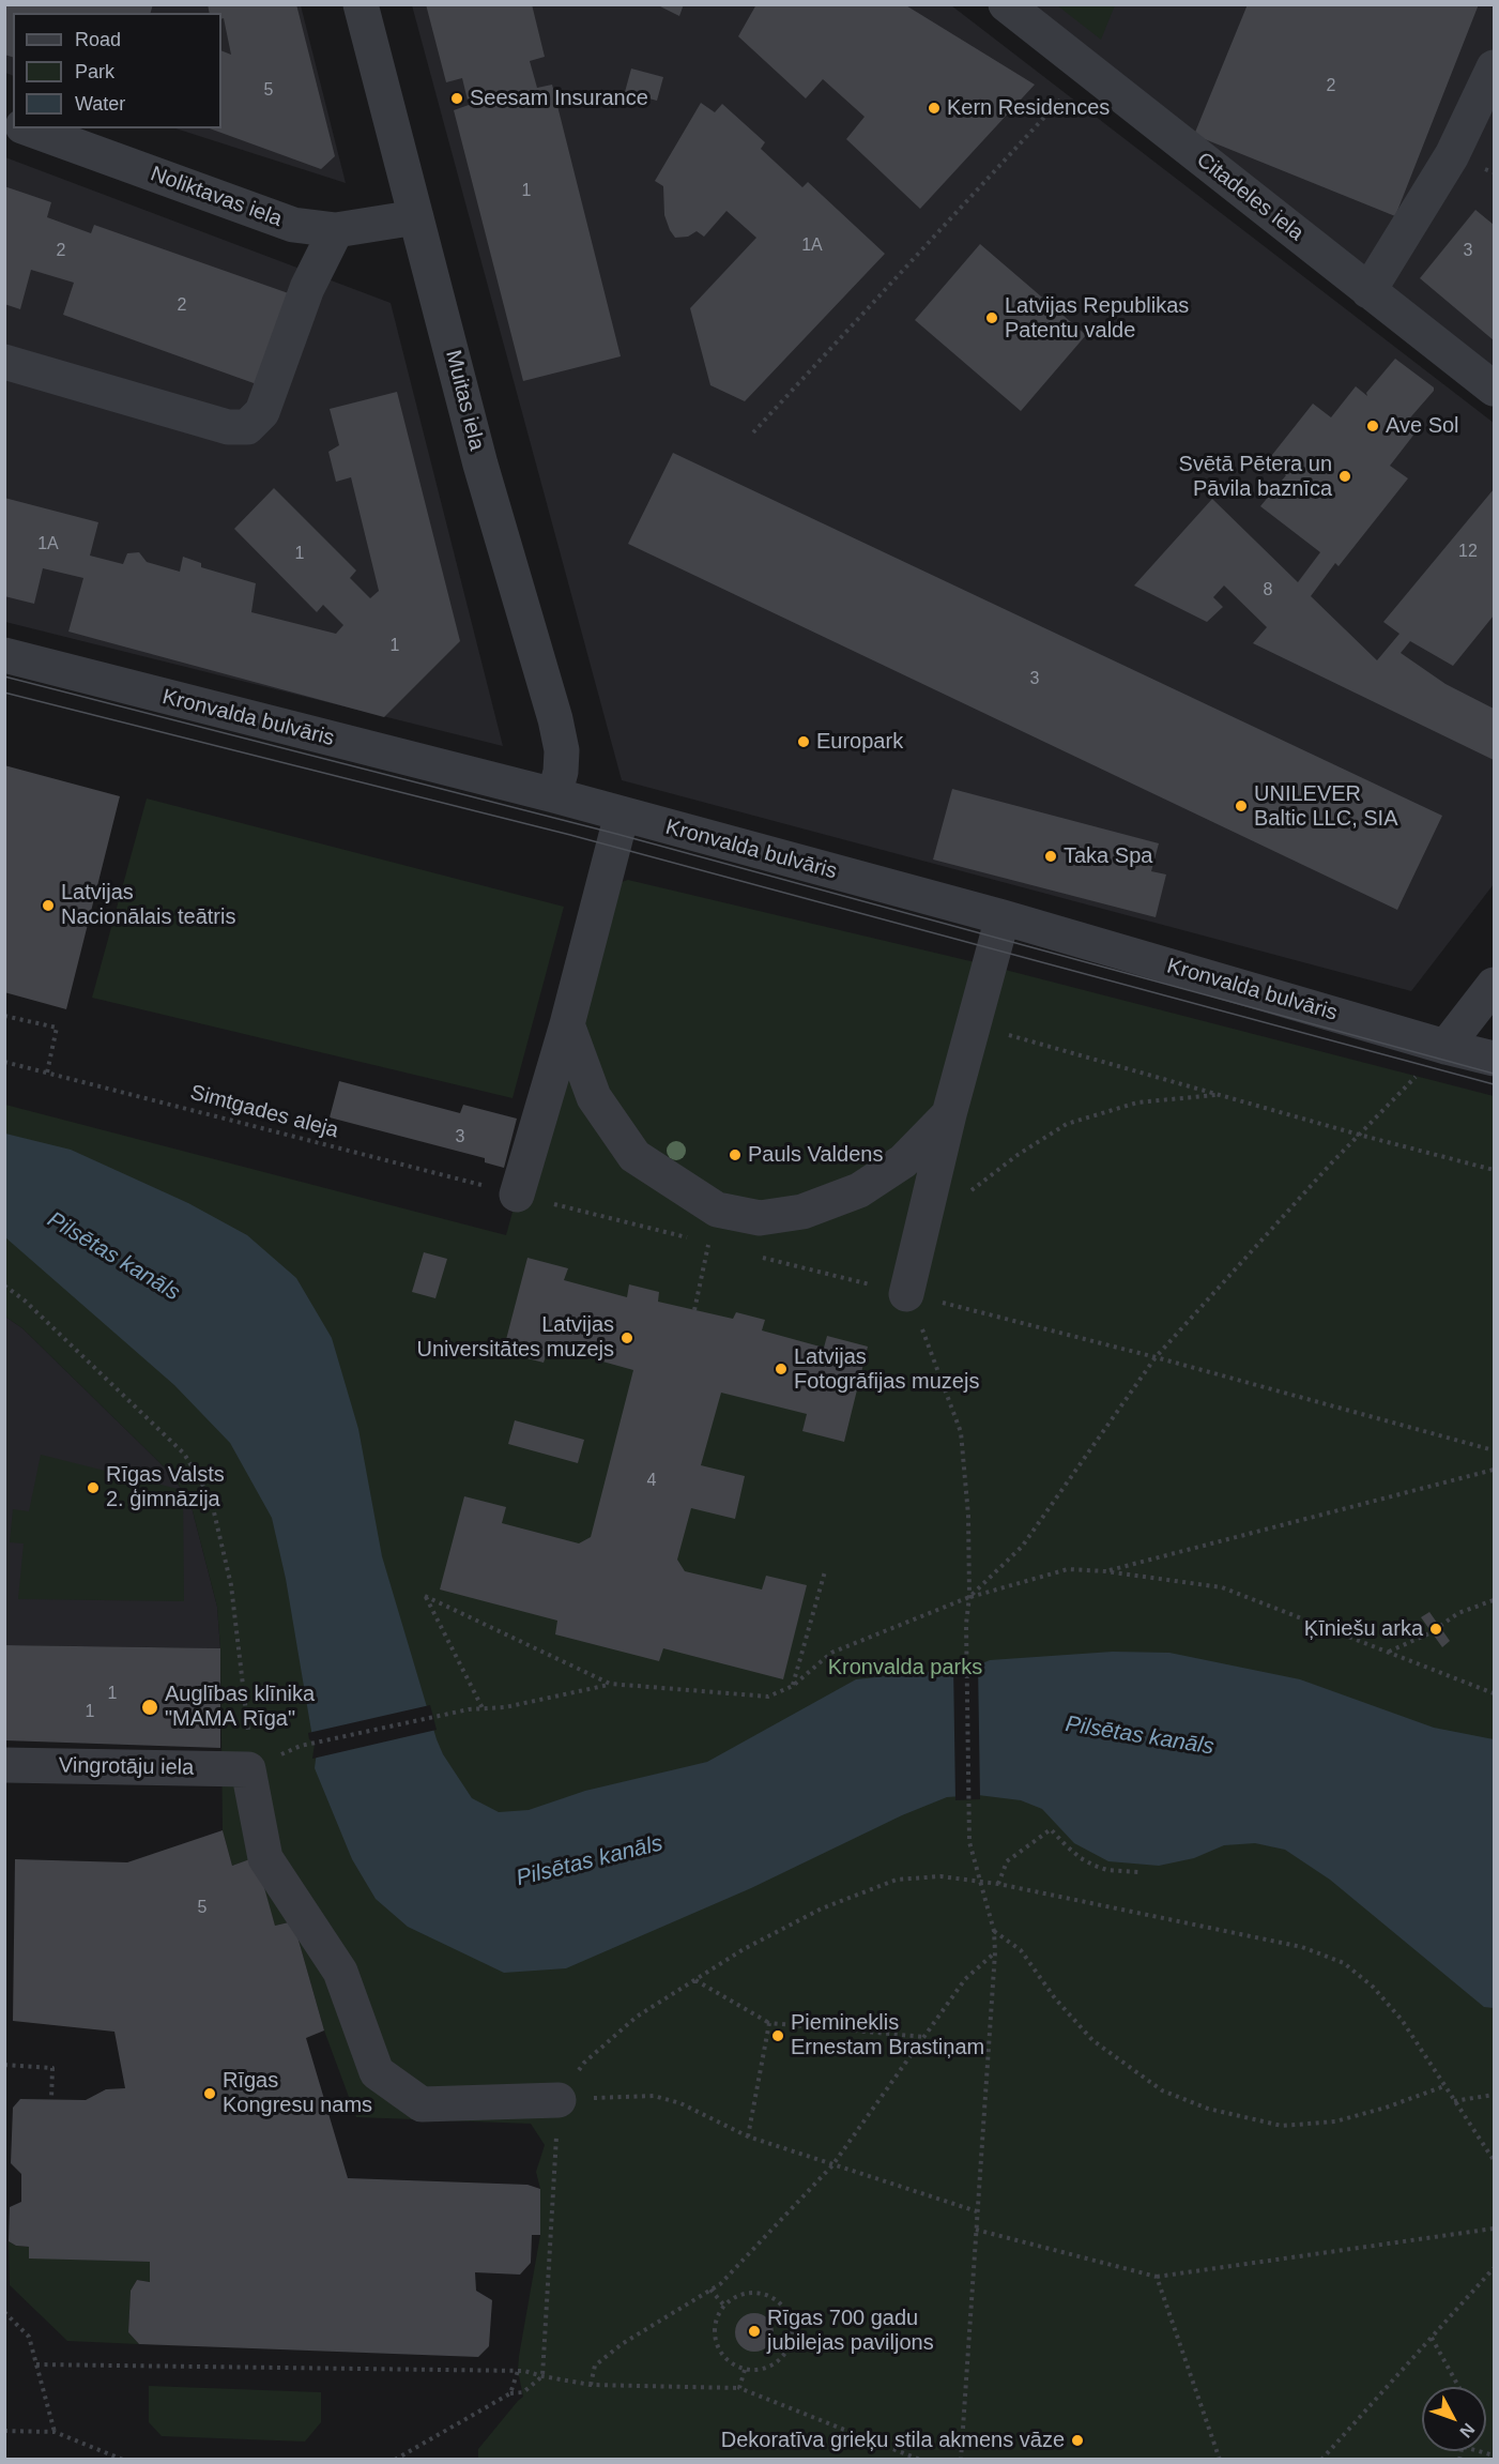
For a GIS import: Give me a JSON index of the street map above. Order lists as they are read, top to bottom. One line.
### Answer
{"streets":{"street":["Noliktavas iela","Citadeles iela","Muitas iela","Kronvalda bulvāris","Vingrotāju iela"],"path":["Simtgades aleja"]},"crossings":[["Noliktavas iela","Muitas iela"],["Muitas iela","Kronvalda bulvāris"]],"water":["Pilsētas kanāls"],"parks":["Kronvalda parks"],"places":["Seesam Insurance","Kern Residences","Latvijas Republikas Patentu valde","Ave Sol","Svētā Pētera un Pāvila baznīca","Europark","UNILEVER Baltic LLC, SIA","Taka Spa","Latvijas Nacionālais teātris","Pauls Valdens","Latvijas Universitātes muzejs","Latvijas Fotogrāfijas muzejs","Rīgas Valsts 2. ģimnāzija","Ķīniešu arka","Auglības klīnika \"MAMA Rīga\"","Piemineklis Ernestam Brastiņam","Rīgas Kongresu nams","Rīgas 700 gadu jubilejas paviljons","Dekoratīva grieķu stila akmens vāze"],"house_numbers":["2","5","1","1A","2","3","2","1A","12","1","8","1","3","3","4","1","1","5"],"legend":["Road","Park","Water"],"north":"bottom right"}
